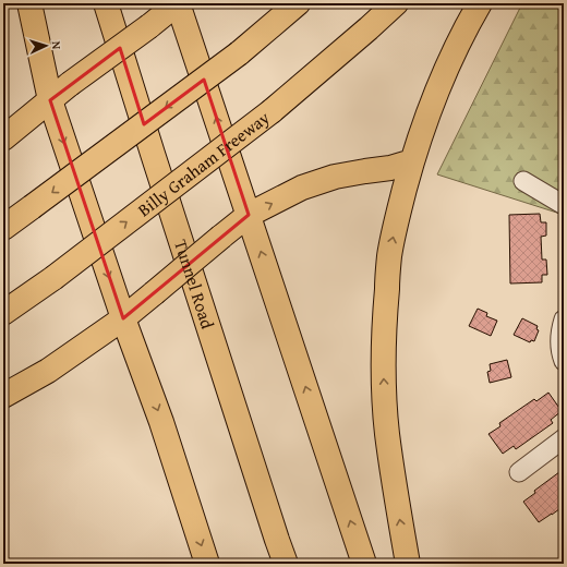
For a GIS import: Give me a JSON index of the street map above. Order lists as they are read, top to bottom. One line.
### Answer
{"streets":{"main road":["Billy Graham Freeway","Tunnel Road"]},"north":"right"}
